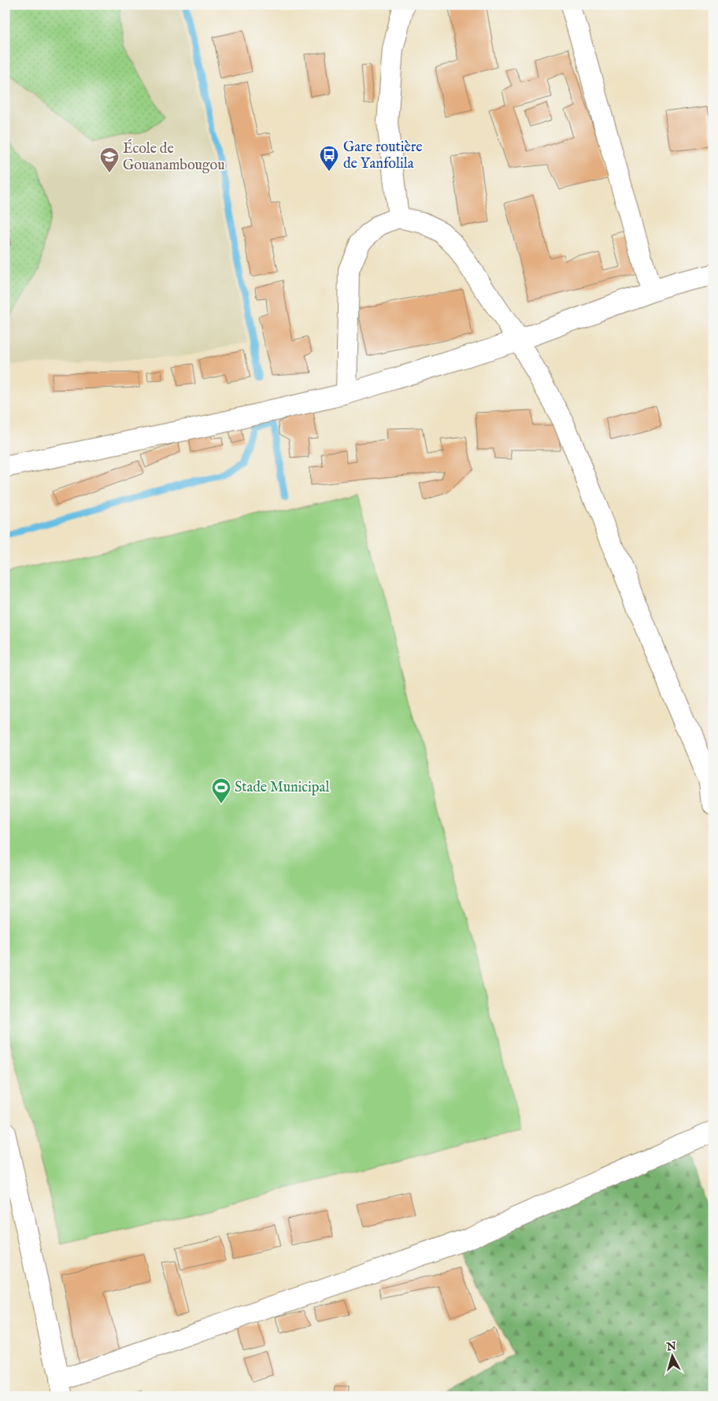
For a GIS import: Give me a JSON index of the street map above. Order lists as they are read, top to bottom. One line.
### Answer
{"places":{"bus stop":["Gare routière de Yanfolila"],"school or university":["École de Gouanambougou"],"sports":["Stade Municipal"]},"north":"top"}
